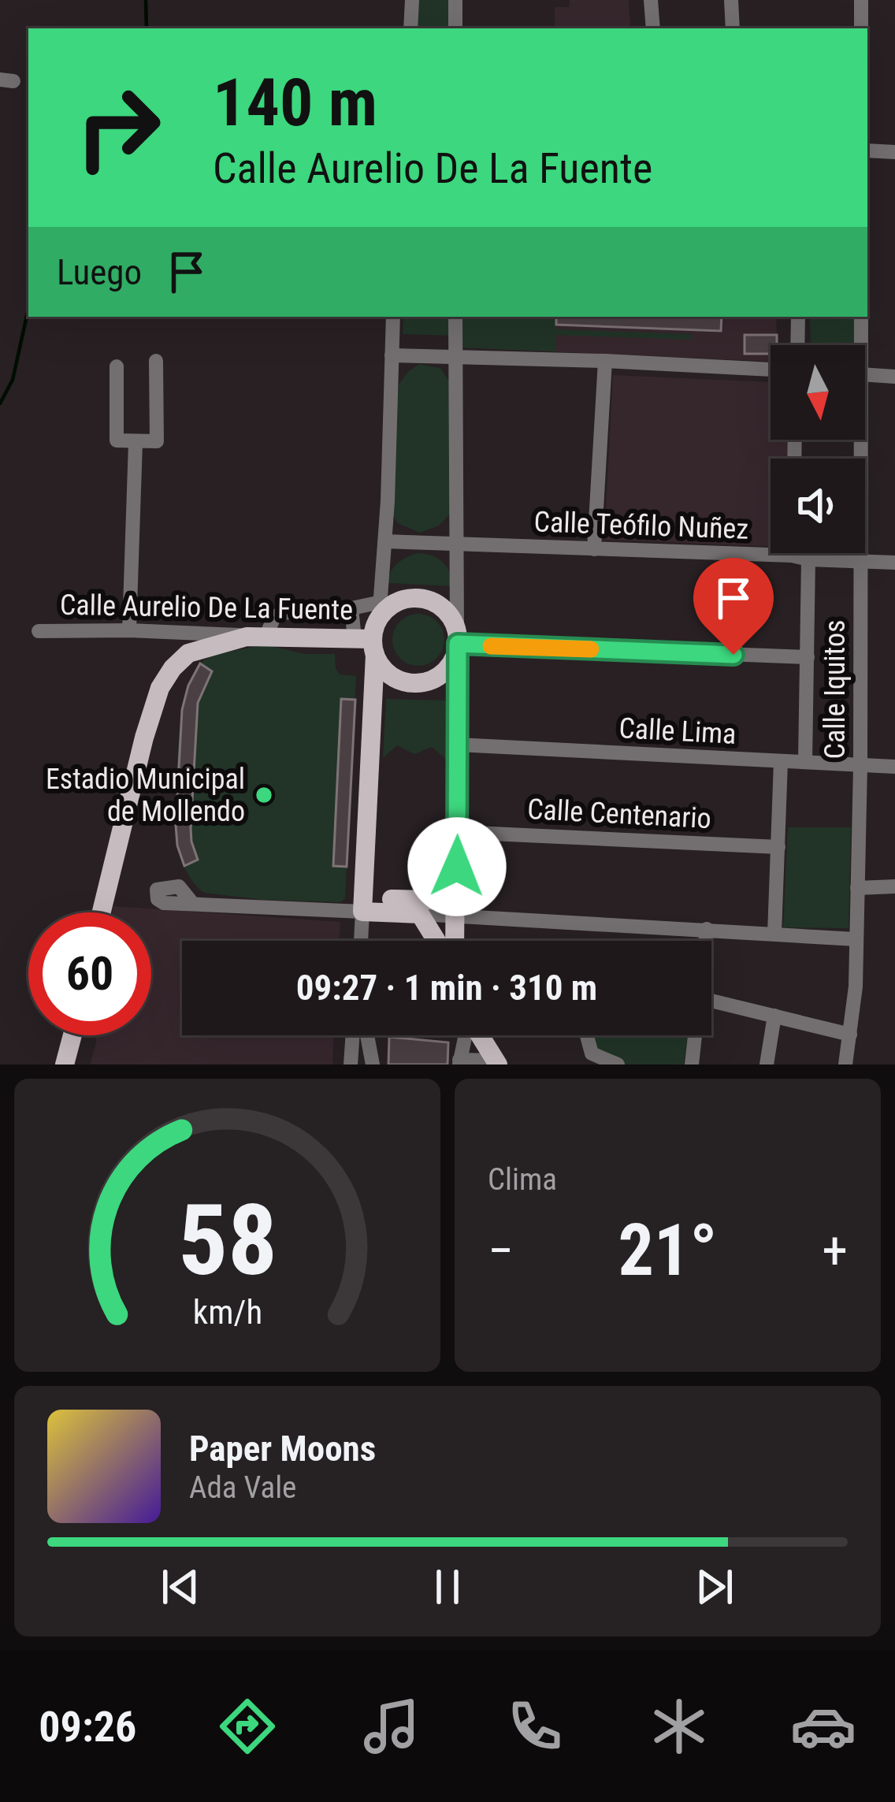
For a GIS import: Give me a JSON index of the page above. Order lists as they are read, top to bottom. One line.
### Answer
{"streets":{"main road":["Calle Aurelio De La Fuente"],"street":["Calle Teófilo Nuñez","Calle Iquitos","Calle Lima","Calle Centenario"]},"crossings":[["Calle Teófilo Nuñez","Calle Iquitos"],["Calle Iquitos","Calle Lima"]],"places":["Estadio Municipal de Mollendo"],"north":"bottom","page":{"turn":["140 m","Calle Aurelio De La Fuente"],"then":"Luego","limit":"60","trip":"09:27 · 1 min · 310 m","tile":"Clima","heat":["−","21°","+"],"song":["Paper Moons","Ada Vale"],"tabs":"09:26","gauge":["58","km/h"]}}
